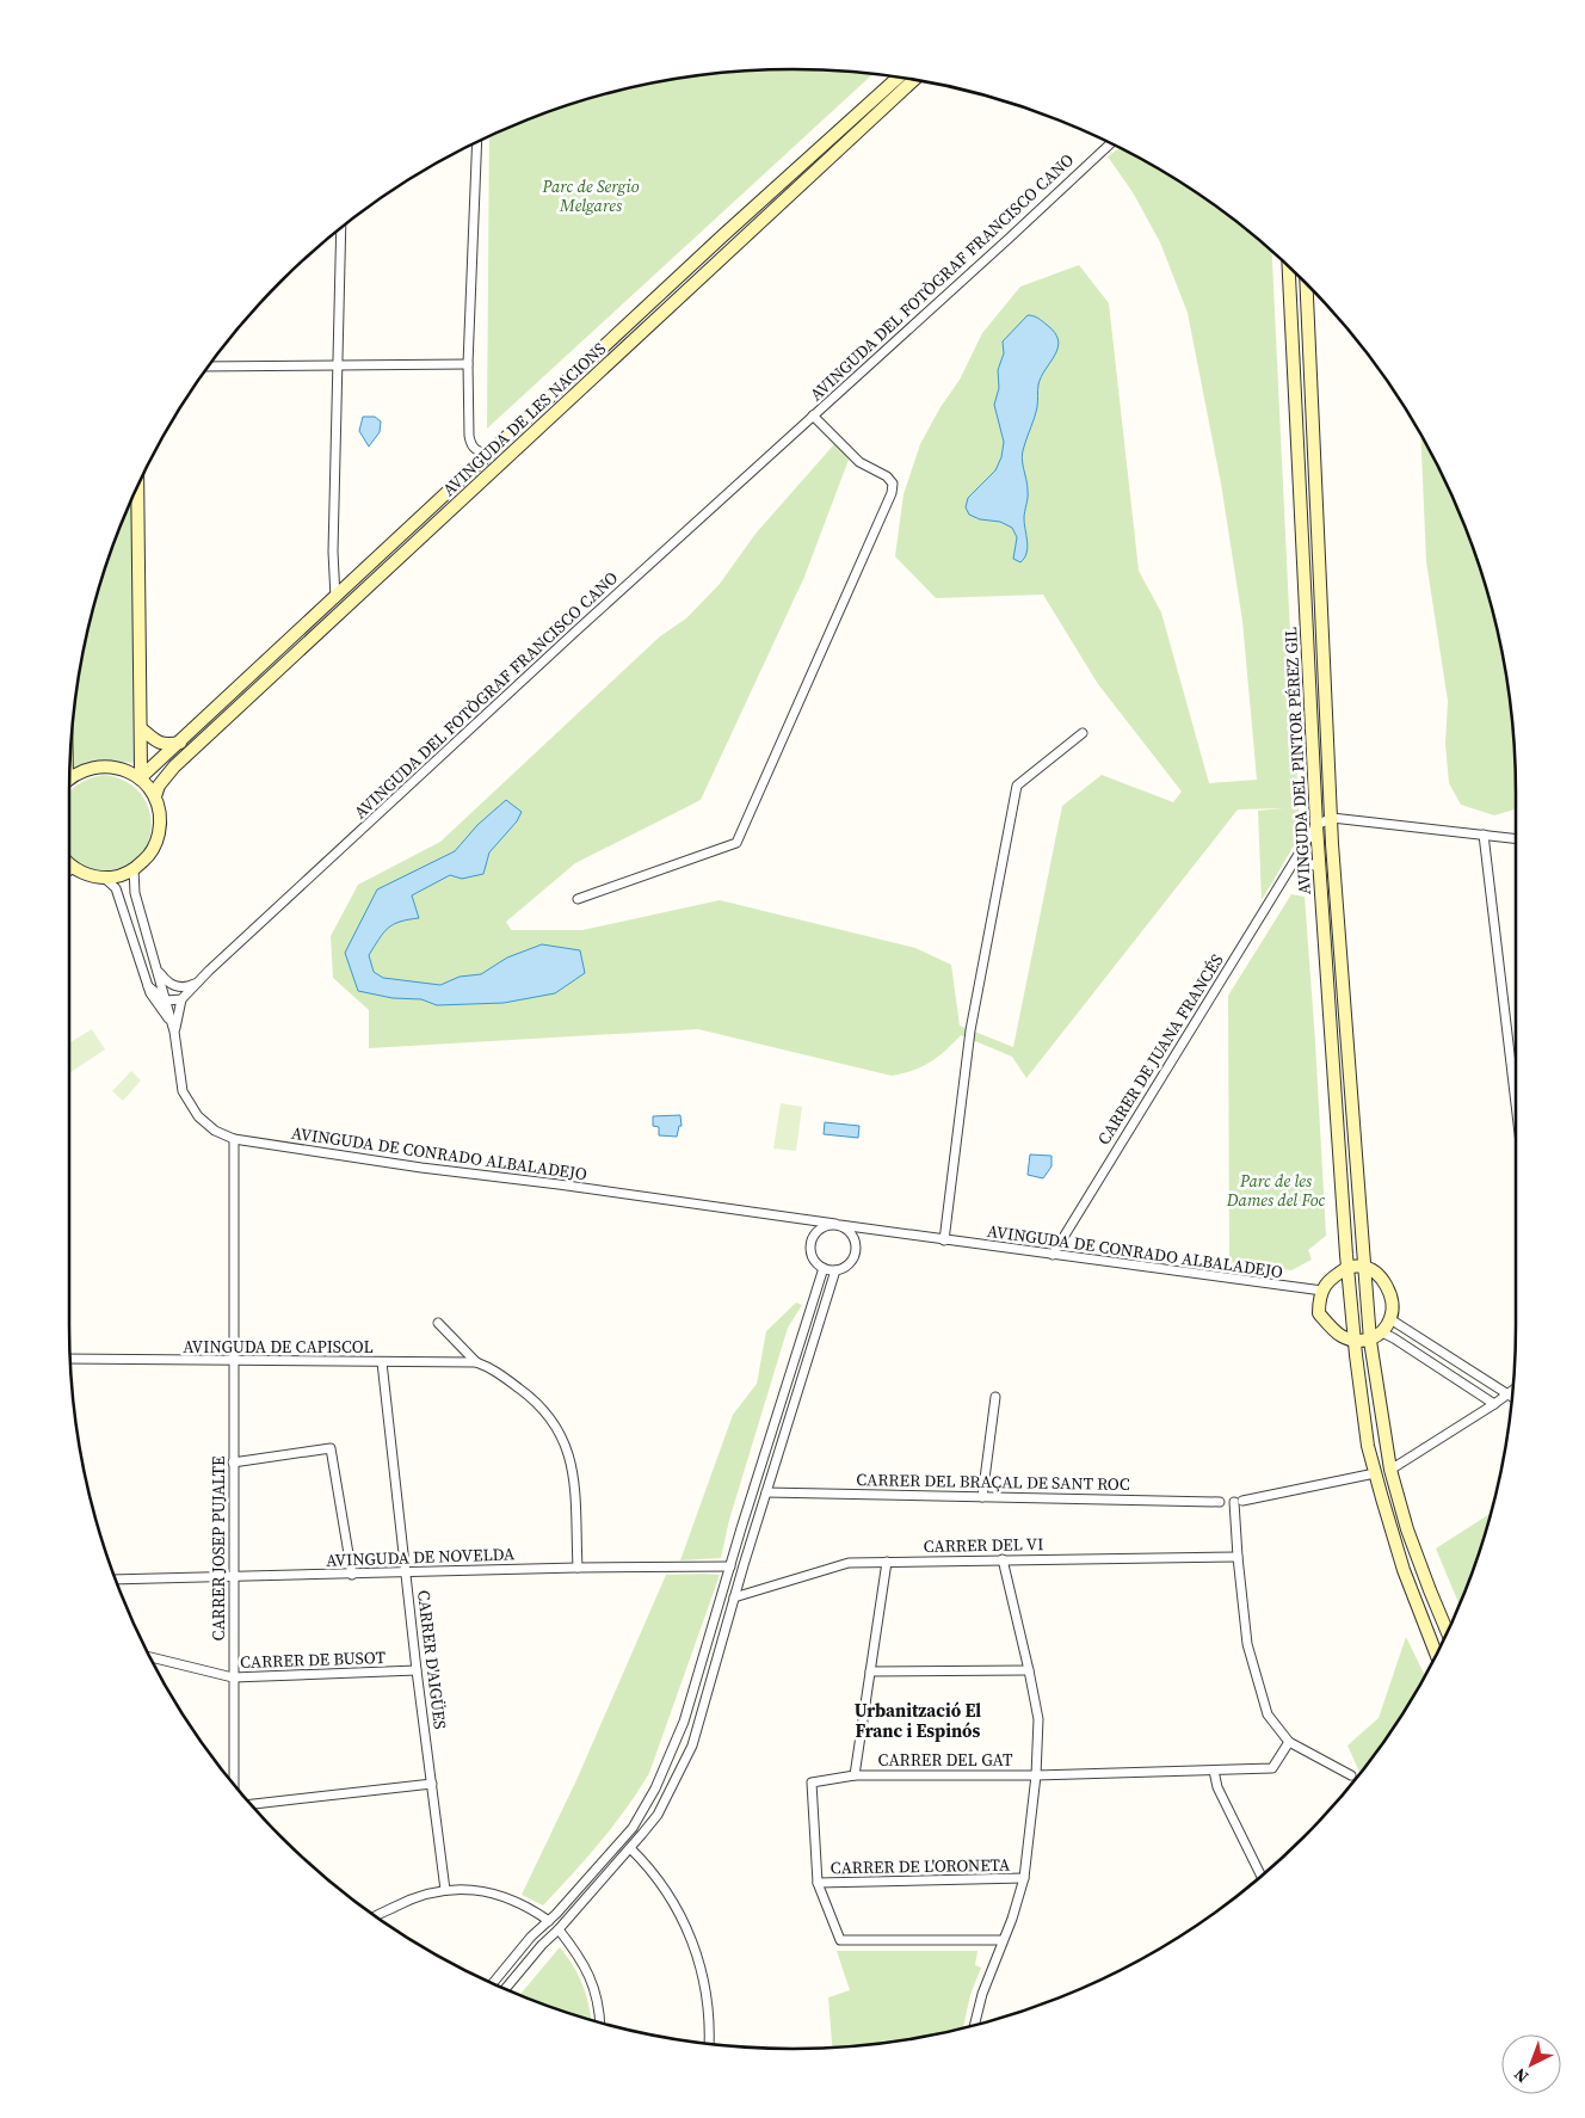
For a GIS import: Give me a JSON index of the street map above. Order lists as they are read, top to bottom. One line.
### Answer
{"streets":{"main road":["AVINGUDA DE LES NACIONS","AVINGUDA DEL PINTOR PÉREZ GIL"],"street":["AVINGUDA DEL FOTÒGRAF FRANCISCO CANO","CARRER DE JUANA FRANCÉS","AVINGUDA DE CONRADO ALBALADEJO","AVINGUDA DE CAPISCOL","CARRER DEL BRAÇAL DE SANT ROC","CARRER DEL VI","CARRER JOSEP PUJALTE","AVINGUDA DE NOVELDA","CARRER DE BUSOT","CARRER D'AIGÜES","CARRER DEL GAT","CARRER DE L'ORONETA"]},"crossings":[["AVINGUDA DEL PINTOR PÉREZ GIL","CARRER DE JUANA FRANCÉS"],["CARRER DE JUANA FRANCÉS","AVINGUDA DE CONRADO ALBALADEJO"],["AVINGUDA DE CONRADO ALBALADEJO","CARRER JOSEP PUJALTE"],["AVINGUDA DE CAPISCOL","CARRER JOSEP PUJALTE"],["AVINGUDA DE CAPISCOL","AVINGUDA DE NOVELDA"],["AVINGUDA DE CAPISCOL","CARRER D'AIGÜES"],["CARRER JOSEP PUJALTE","AVINGUDA DE NOVELDA"],["CARRER JOSEP PUJALTE","CARRER DE BUSOT"],["AVINGUDA DE NOVELDA","CARRER D'AIGÜES"],["CARRER DE BUSOT","CARRER D'AIGÜES"],["CARRER DEL GAT","CARRER DE L'ORONETA"]],"districts":["Urbanització El Franc i Espinós"],"parks":["Parc de Sergio Melgares","Parc de les Dames del Foc"],"north":"bottom left"}
